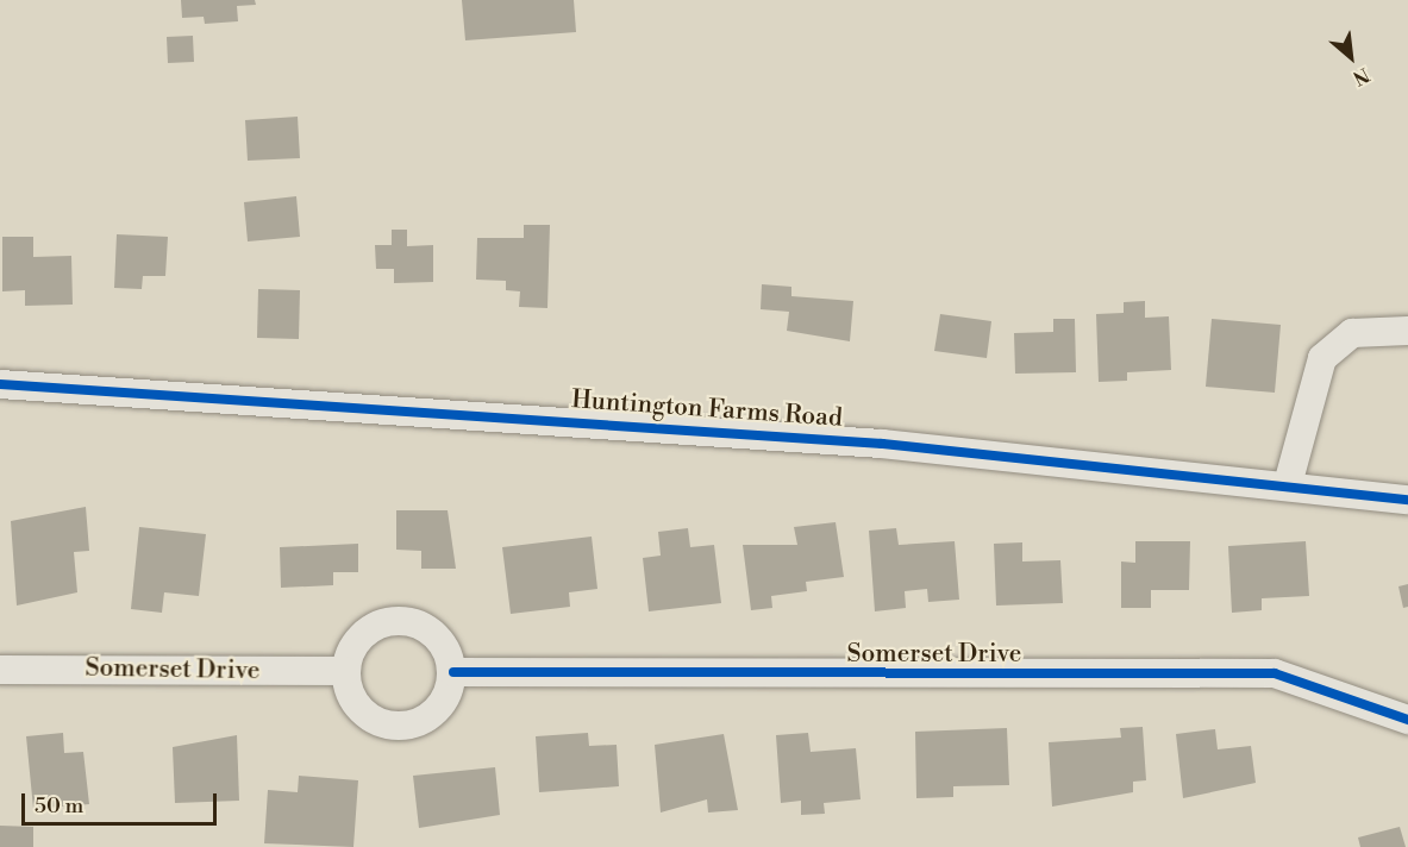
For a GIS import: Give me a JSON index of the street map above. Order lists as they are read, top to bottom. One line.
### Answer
{"streets":{"street":["Huntington Farms Road","Somerset Drive"]},"scale_bar":"50 m","north":"bottom right"}
